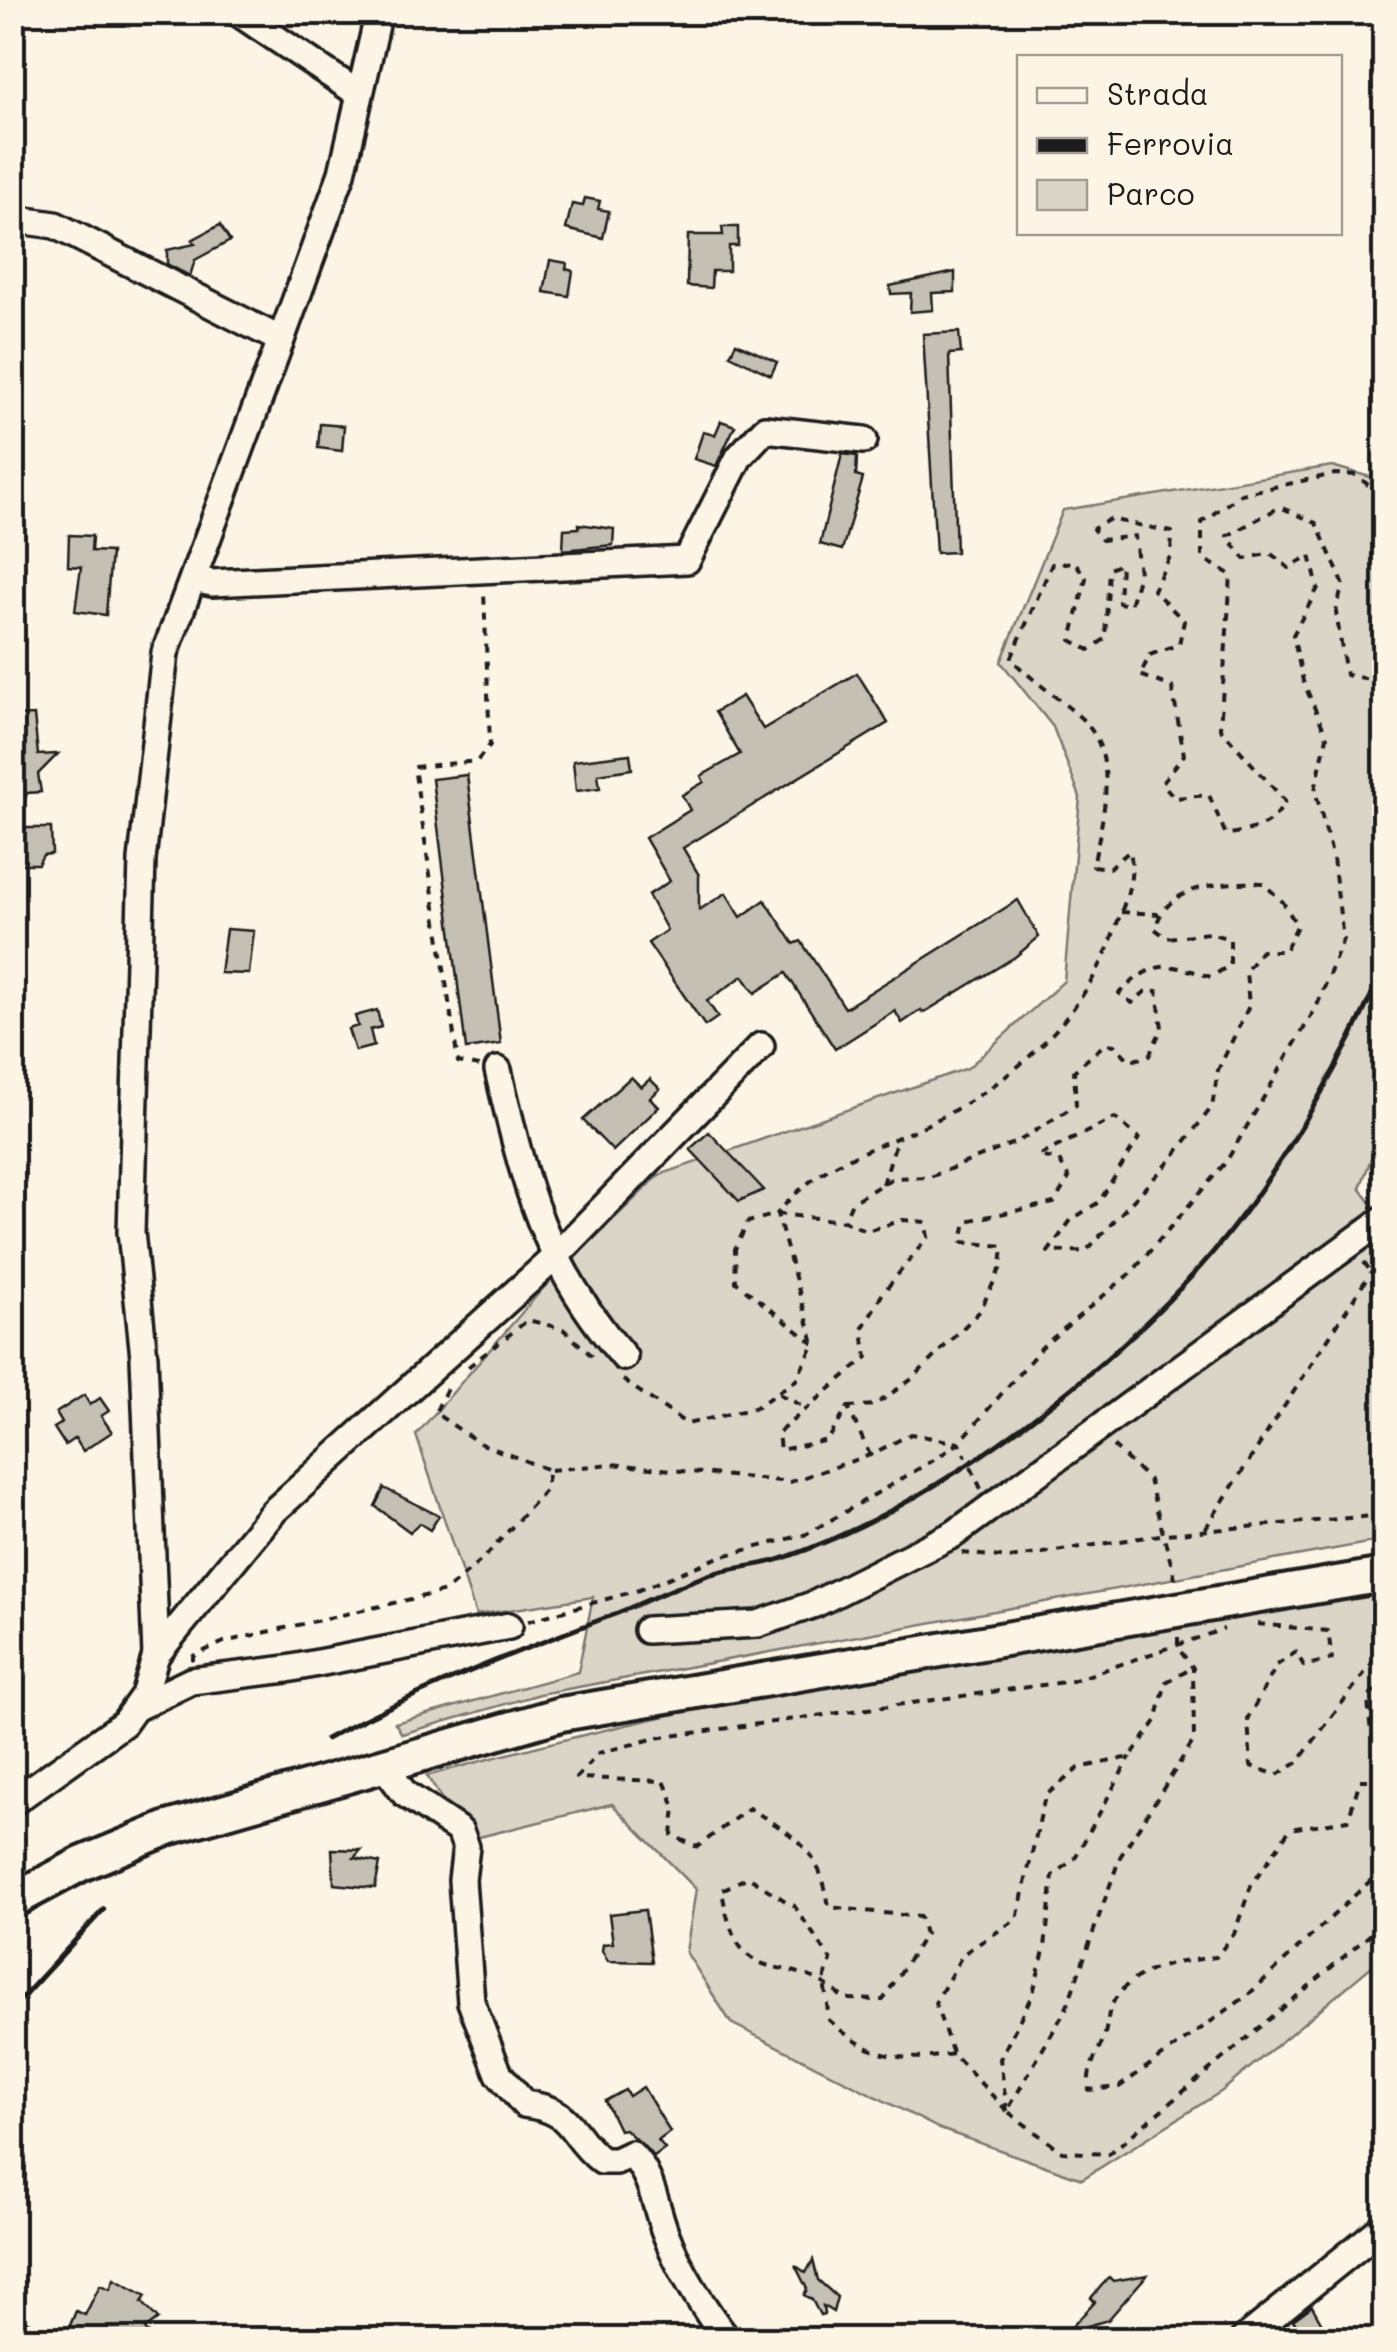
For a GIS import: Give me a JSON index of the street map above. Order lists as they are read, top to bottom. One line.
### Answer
{"legend":["Strada","Ferrovia","Parco"]}
